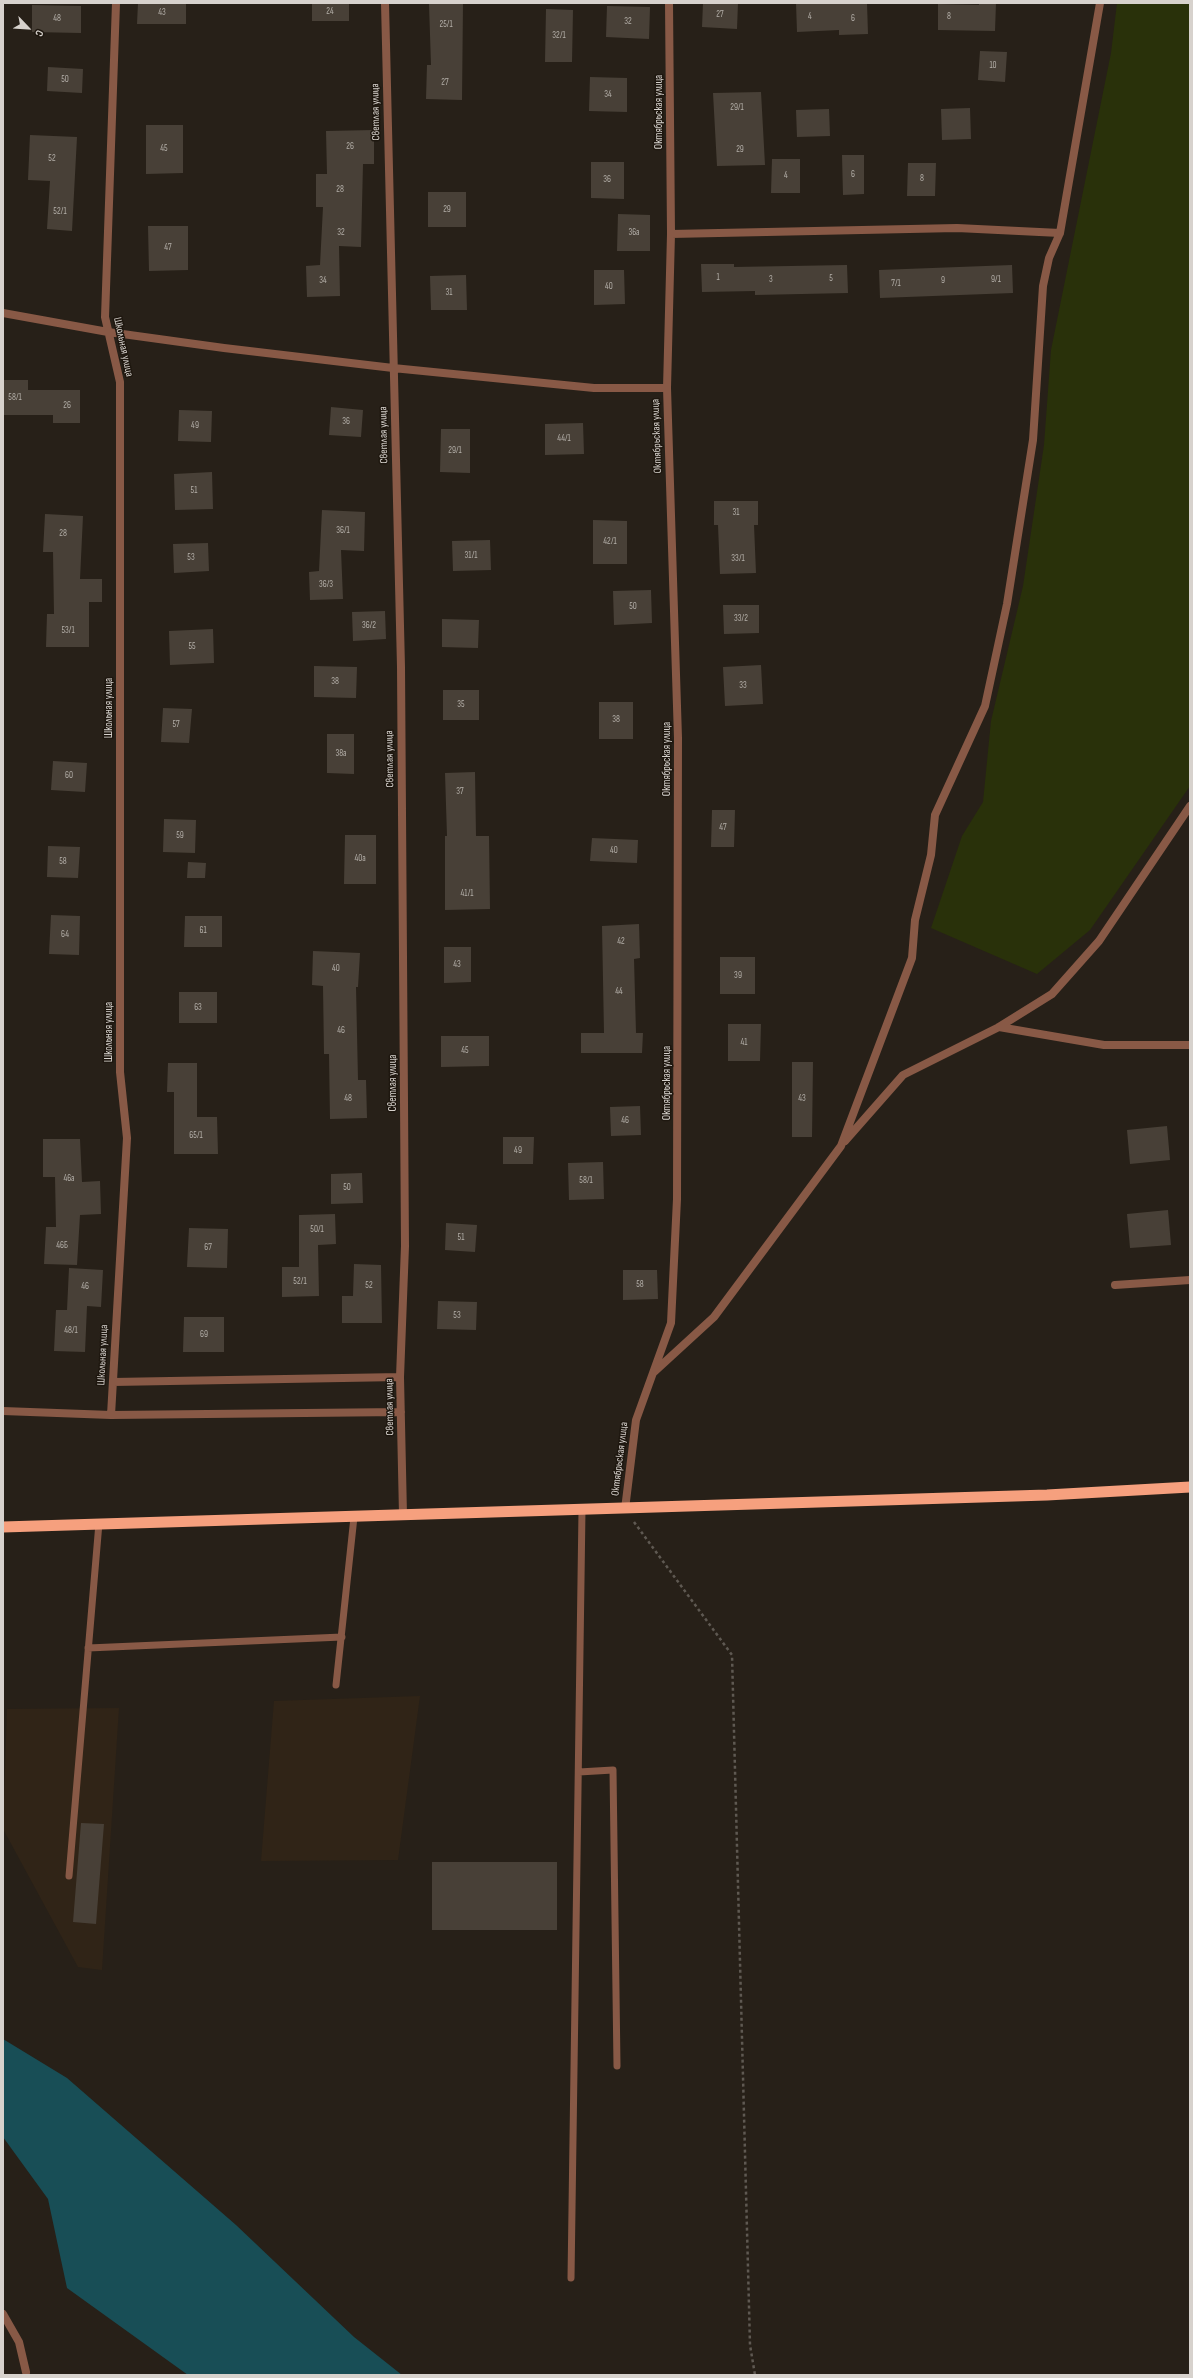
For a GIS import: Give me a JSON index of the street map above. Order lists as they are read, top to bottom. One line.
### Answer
{"streets":{"street":["Светлая улица","Октябрьская улица","Школьная улица"]},"house_numbers":["24","43","27","4","8","48","6","32","25/1","32/1","10","50","27","34","29/1","26","45","29","52","6","4","8","36","28","29","52/1","32","36а","47","1","5","3","9/1","34","9","7/1","40","31","58/1","26","36","49","44/1","29/1","51","31","36/1","28","42/1","31/1","53","33/1","36/3","50","33/2","36/2","53/1","55","38","33","35","38","57","38а","60","37","47","59","40","40а","58","41/1","61","64","42","43","40","39","44","63","46","41","45","48","43","46","65/1","49","46а","58/1","50","50/1","51","46Б","67","52/1","58","52","46","53","48/1","69"],"north":"bottom right"}
